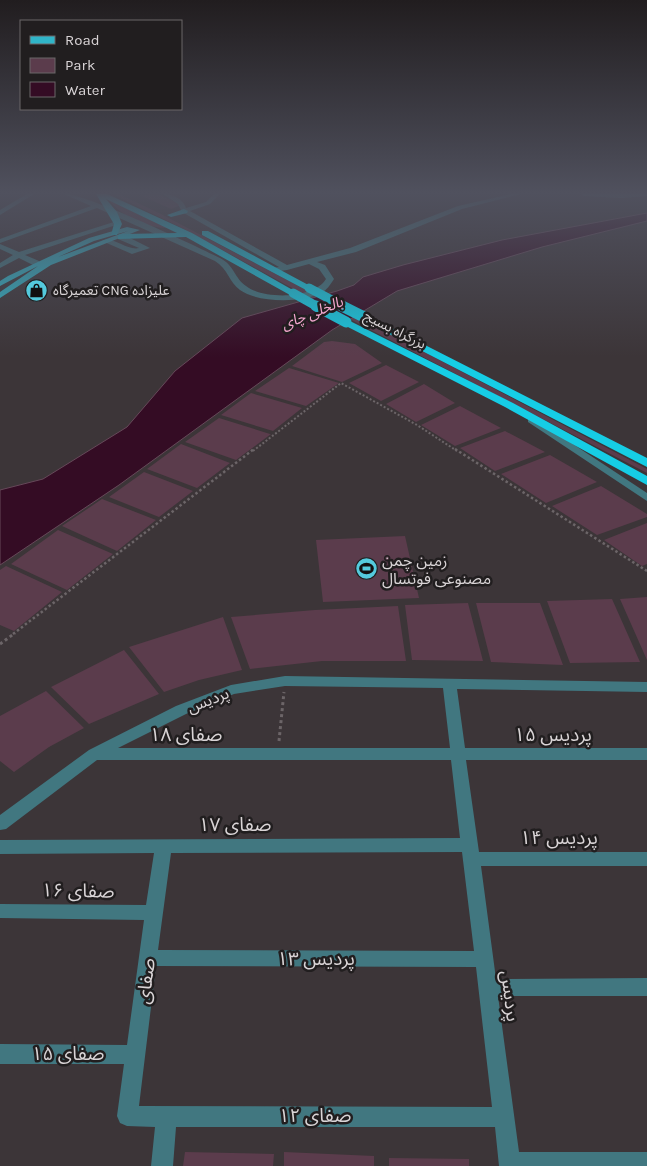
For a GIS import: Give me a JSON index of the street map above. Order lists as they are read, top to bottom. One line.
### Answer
{"streets":{"highway":["بزرگراه بسیج"],"street":["پردیس","صفای ۱۸","پردیس ۱۵","صفای ۱۷","پردیس ۱۴","صفای ۱۶","پردیس ۱۳","صفای","صفای ۱۵","صفای ۱۲"]},"crossings":[["پردیس","صفای ۱۸"],["پردیس","پردیس ۱۵"],["پردیس","صفای ۱۷"],["پردیس","پردیس ۱۴"],["پردیس","پردیس ۱۳"],["پردیس","صفای ۱۲"],["صفای ۱۸","پردیس ۱۵"],["صفای ۱۷","پردیس ۱۴"],["صفای ۱۷","صفای"],["صفای ۱۶","صفای"],["پردیس ۱۳","صفای"],["صفای","صفای ۱۵"],["صفای","صفای ۱۲"]],"water":["بالخلی چای"],"places":{"shop":["تعمیرگاه CNG علیزاده"],"sports":["زمین چمن مصنوعی فوتسال"]},"legend":["Road","Park","Water"]}
